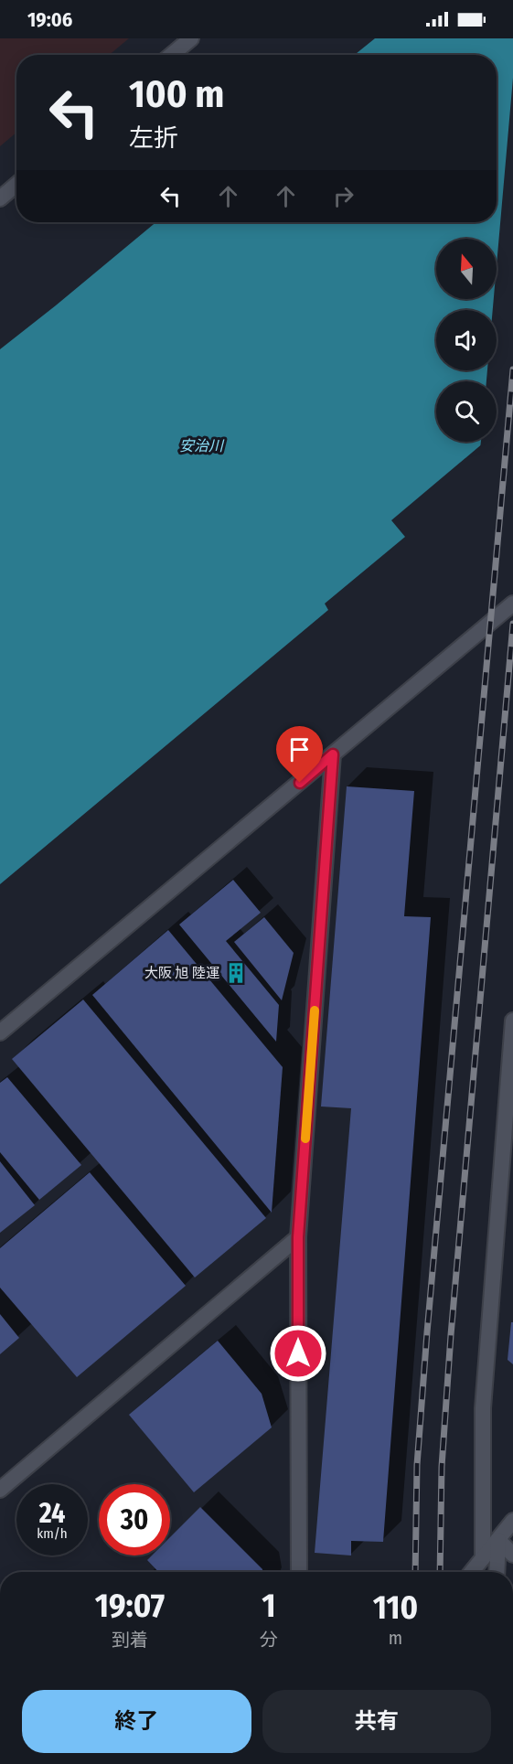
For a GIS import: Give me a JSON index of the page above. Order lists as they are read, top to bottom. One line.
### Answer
{"water":["安治川"],"places":{"building":["大阪 旭 陸運"]},"north":"top","page":{"status":"19:06","turn":["100 m","左折"],"speed":"24 km/h","limit":"30","eta":["19:07","到着","1","分","110","m"],"buttons":["終了","共有"]}}
